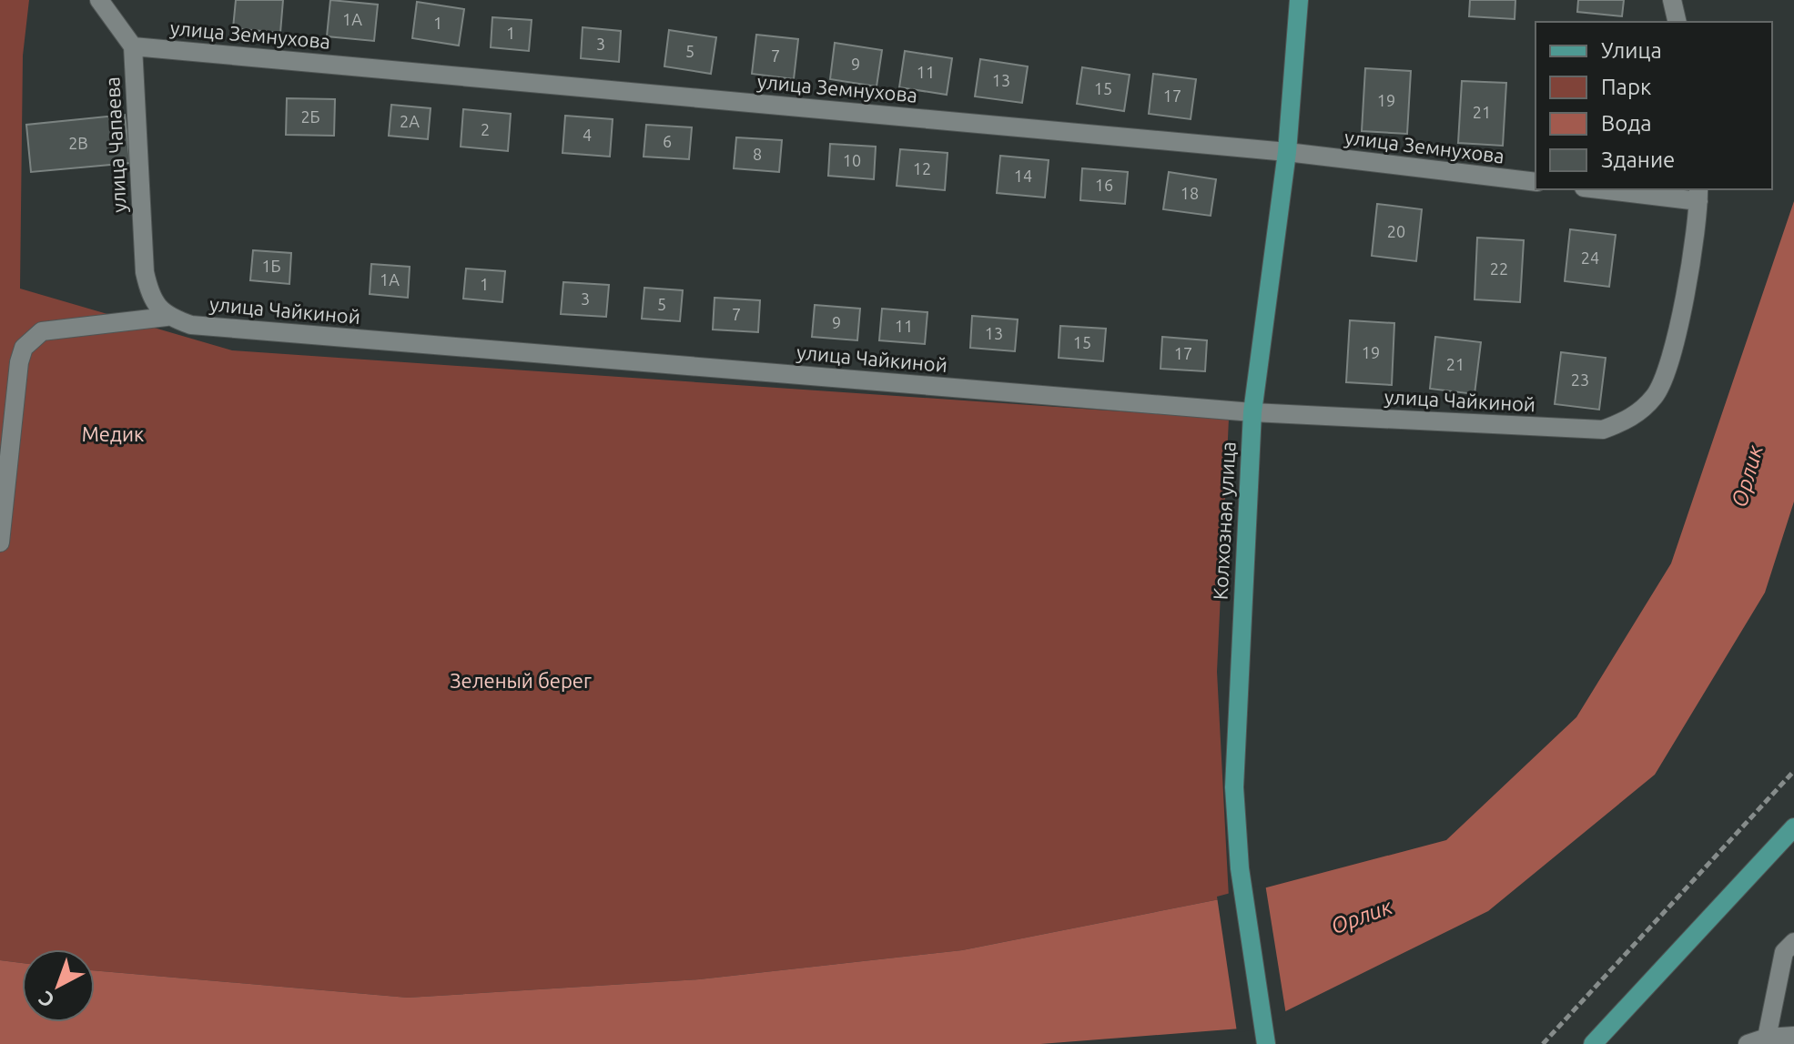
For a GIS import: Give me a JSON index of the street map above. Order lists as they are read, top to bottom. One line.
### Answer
{"streets":{"main road":["Колхозная улица"],"street":["улица Земнухова","улица Чапаева","улица Чайкиной"]},"crossings":[["улица Земнухова","улица Чапаева"],["улица Земнухова","Колхозная улица"],["улица Чапаева","улица Чайкиной"],["улица Чайкиной","Колхозная улица"]],"water":["Орлик"],"parks":["Медик","Зеленый берег"],"house_numbers":["1А","1","1","3","5","7","9","11","13","15","17","19","21","2Б","2А","2","4","6","2В","8","10","12","14","16","18","20","24","1Б","22","1А","1","3","5","7","9","11","13","15","19","17","21","23"],"legend":["Улица","Парк","Вода","Здание"],"north":"bottom left"}
